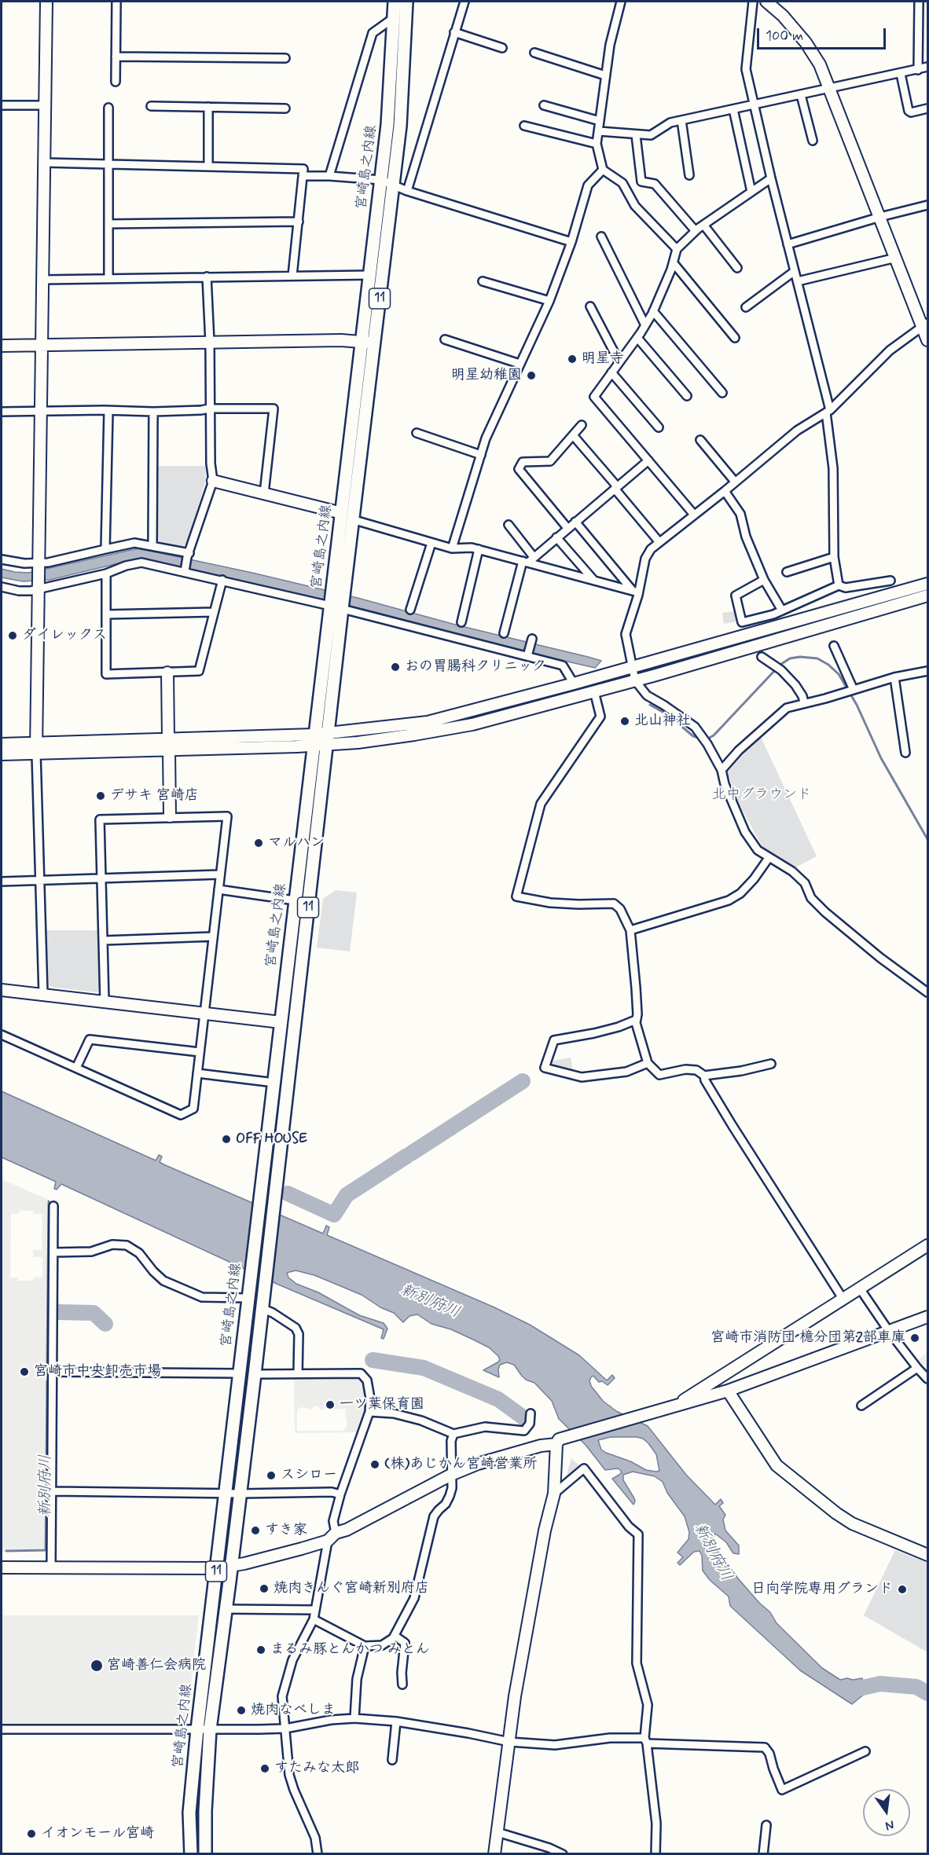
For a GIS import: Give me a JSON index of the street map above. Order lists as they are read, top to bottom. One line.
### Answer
{"streets":{"main road":["宮崎島之内線","11"]},"water":["新別府川"],"parks":["北中グラウンド"],"places":["明星寺","明星幼稚園","ダイレックス","おの胃腸科クリニック","北山神社","デサキ 宮崎店","マルハン","OFF HOUSE","宮崎市消防団 檍分団第2部車庫","宮崎市中央卸売市場","一ツ葉保育園","(株)あじかん宮崎営業所","スシロー","すき家","焼肉きんぐ宮崎新別府店","日向学院専用グランド","まるみ豚とんかつ みとん","宮崎善仁会病院","焼肉なべしま","すたみな太郎","イオンモール宮崎"],"scale_bar":"100 m","north":"bottom"}
